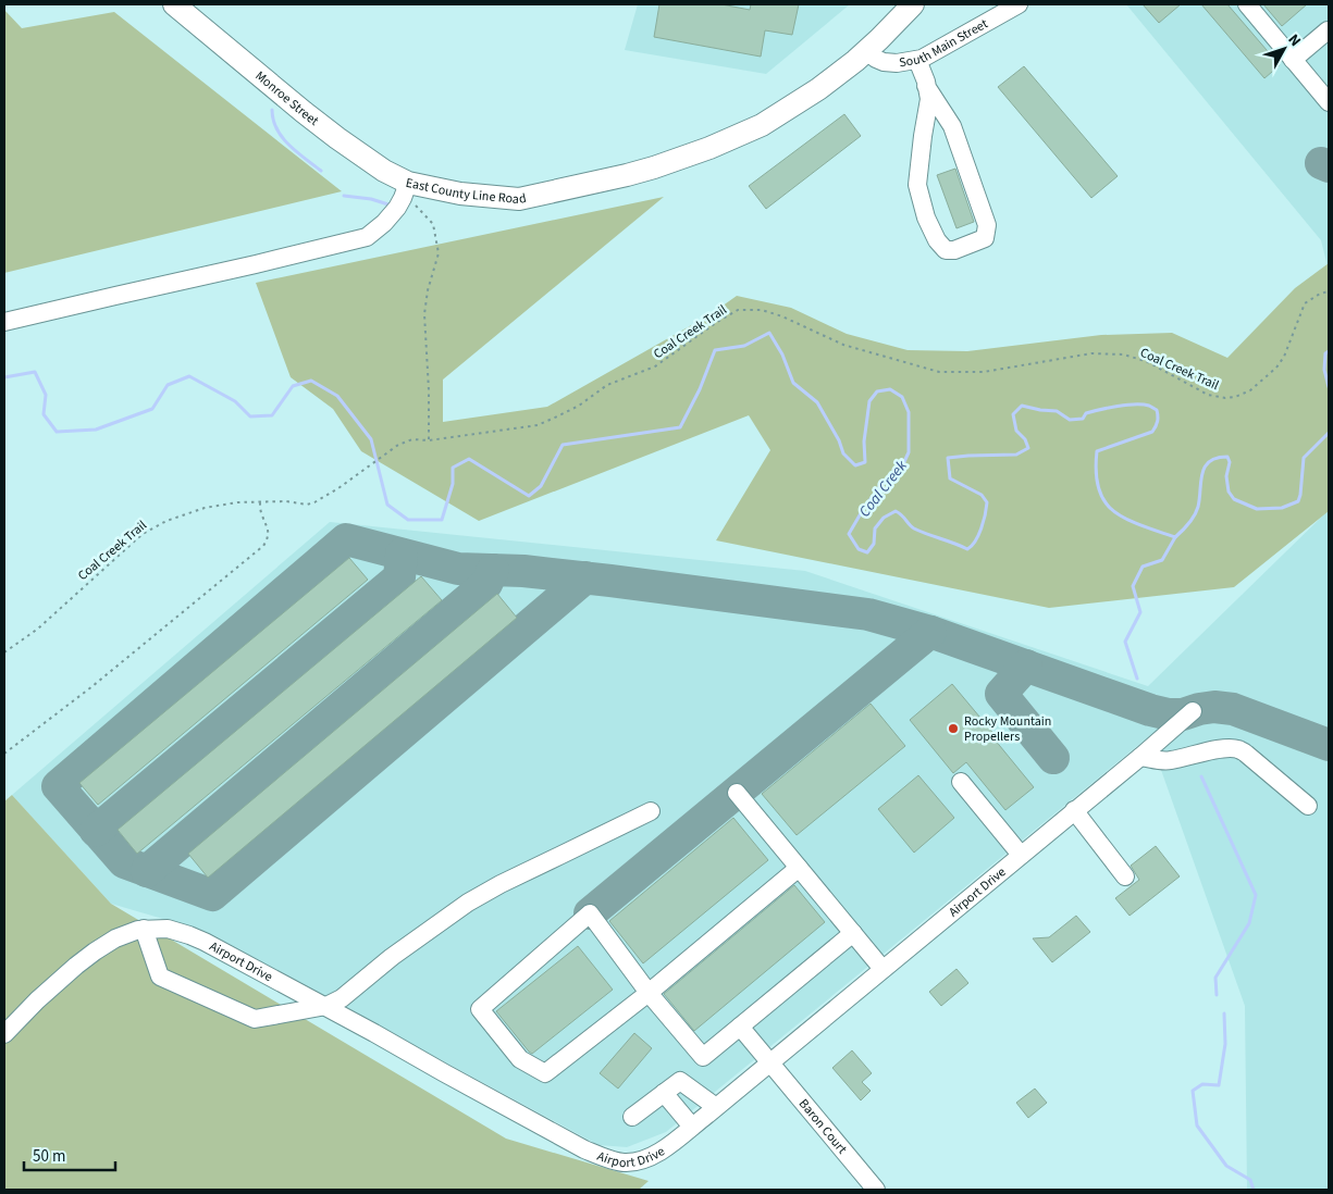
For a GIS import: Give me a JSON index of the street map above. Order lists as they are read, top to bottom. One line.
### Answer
{"streets":{"main road":["Monroe Street","East County Line Road"],"street":["South Main Street","Airport Drive","Baron Court"],"path":["Coal Creek Trail"]},"crossings":[["South Main Street","East County Line Road"],["Monroe Street","East County Line Road"],["Airport Drive","Baron Court"]],"water":["Coal Creek"],"places":["Rocky Mountain Propellers"],"scale_bar":"50 m","north":"top right"}
